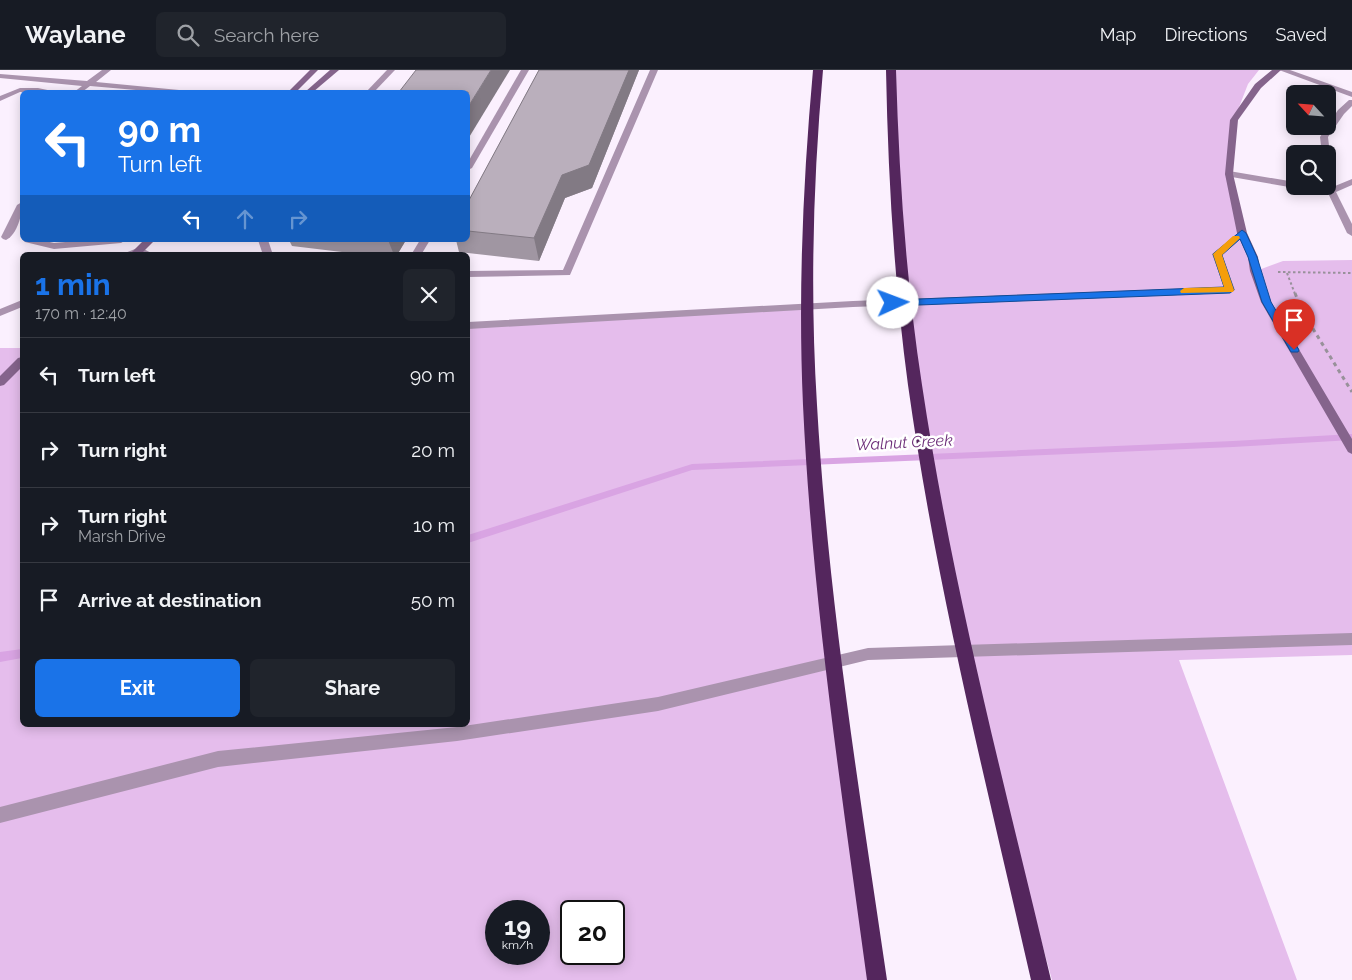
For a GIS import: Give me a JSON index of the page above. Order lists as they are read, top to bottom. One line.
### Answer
{"water":["Walnut Creek"],"north":"top left","page":{"header":"Waylane","search":"Search here","nav":["Map","Directions","Saved"],"turn":["90 m","Turn left"],"heading":["1 min","170 m · 12:40"],"list":[{"name":"Turn left","value":"90 m"},{"name":"Turn right","value":"20 m"},{"name":"Turn right","note":"Marsh Drive","value":"10 m"},{"name":"Arrive at destination","value":"50 m"}],"buttons":["Exit","Share"],"speed":"19 km/h","limit":"20"}}
